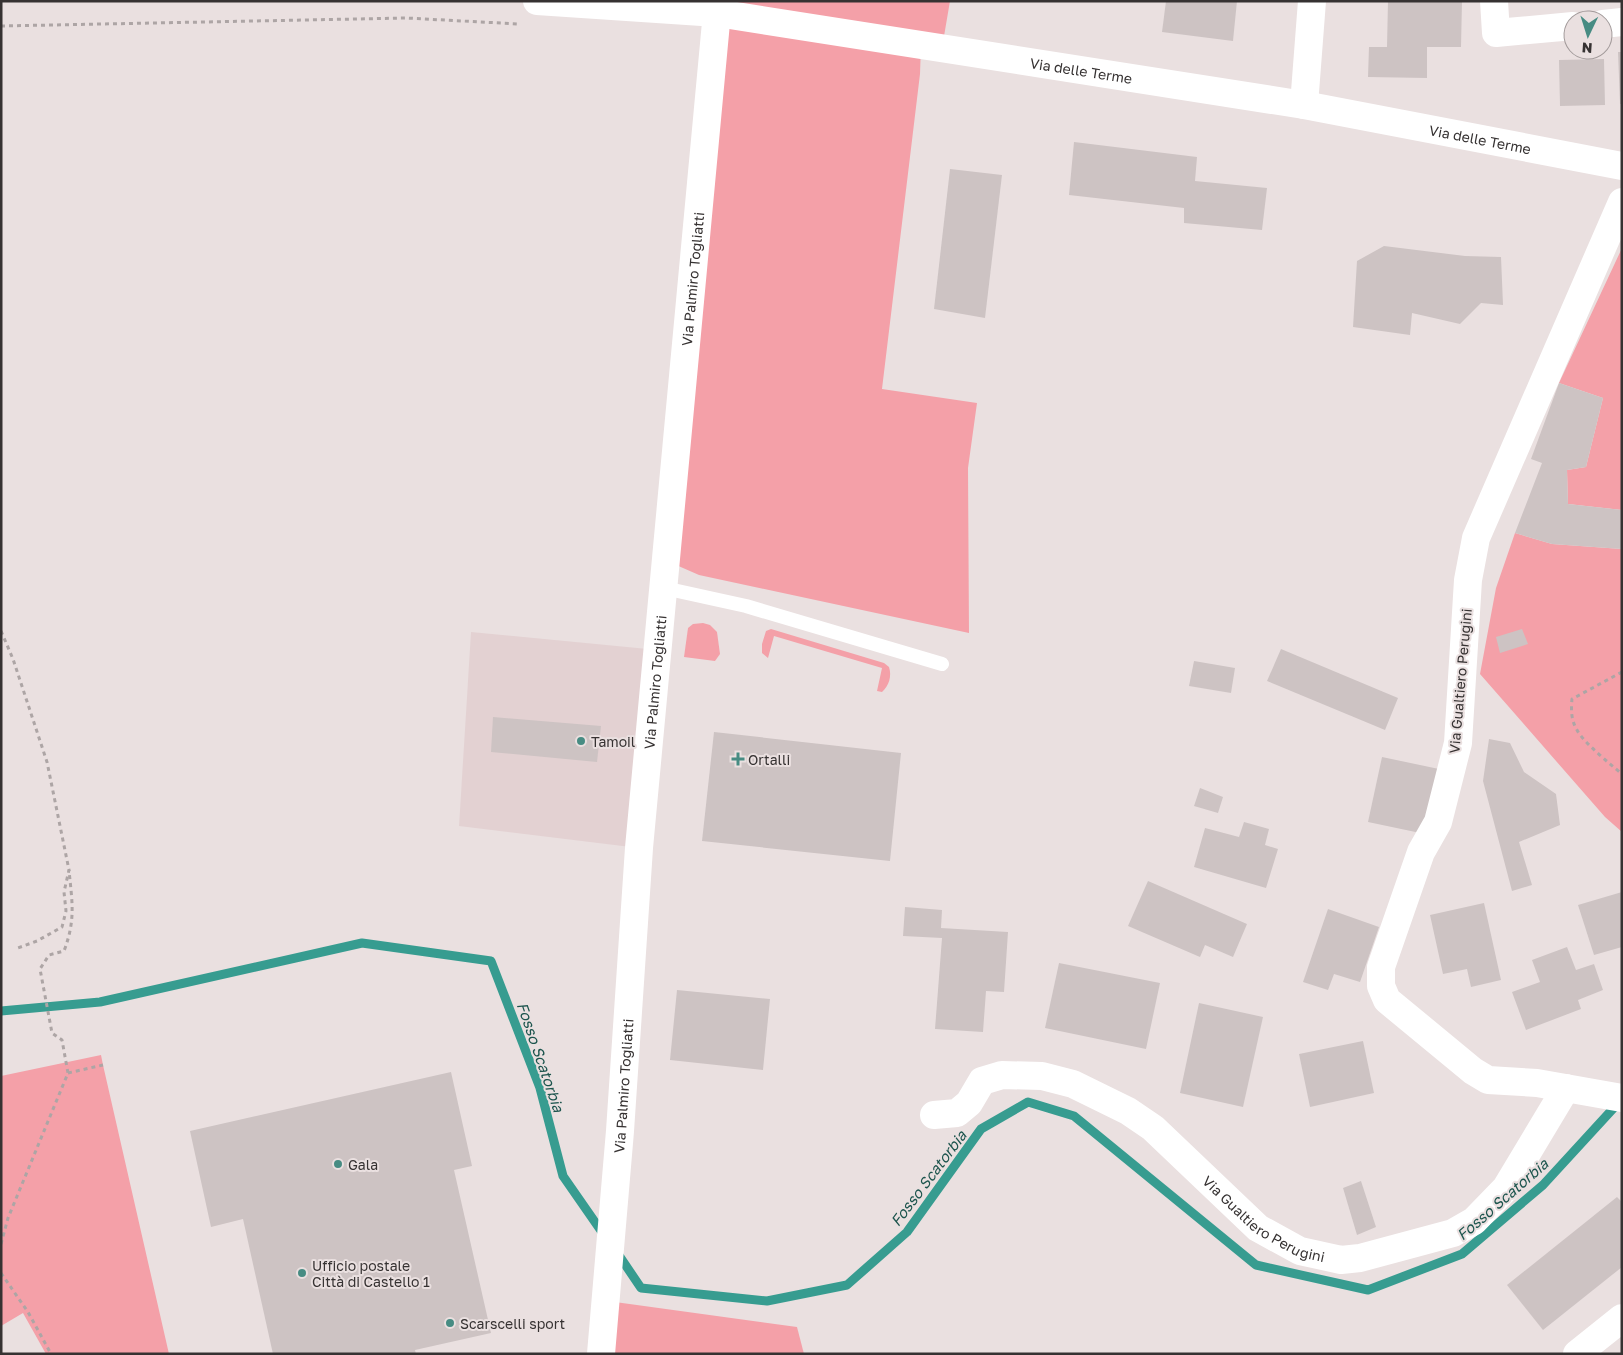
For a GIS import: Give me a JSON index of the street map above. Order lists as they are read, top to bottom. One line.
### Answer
{"streets":{"street":["Via delle Terme","Via Palmiro Togliatti","Via Gualtiero Perugini"]},"crossings":[["Via delle Terme","Via Palmiro Togliatti"]],"water":["Fosso Scatorbia"],"places":{"other":["Tamoil","Gala","Ufficio postale Città di Castello 1","Scarscelli sport"],"health":["Ortalli"]},"north":"bottom"}
